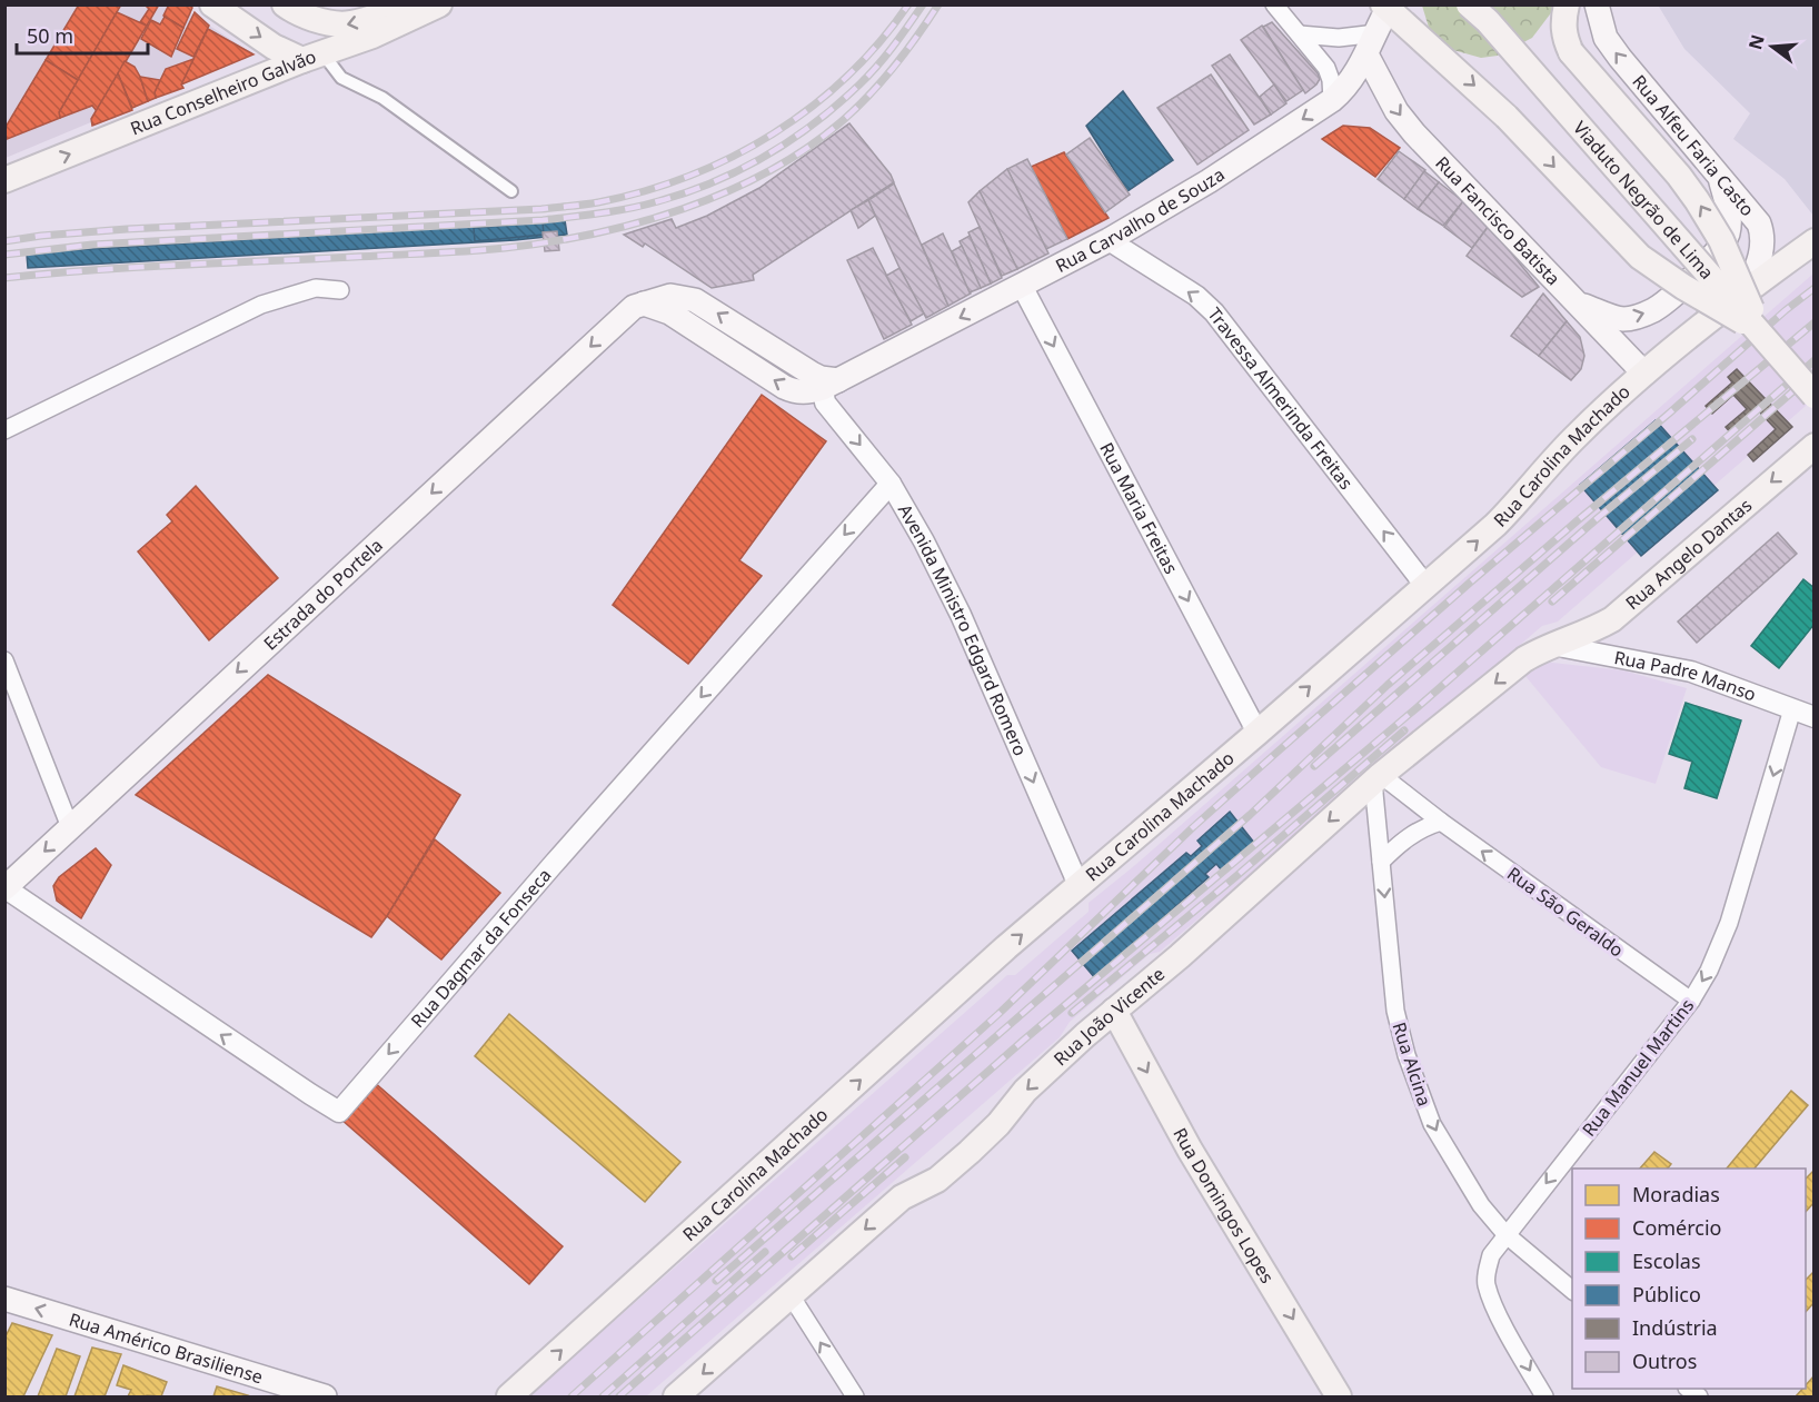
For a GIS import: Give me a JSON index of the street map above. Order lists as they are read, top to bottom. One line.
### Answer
{"streets":{"main road":["Rua Conselheiro Galvão","Rua Alfeu Faria Casto","Viaduto Negrão de Lima","Rua Fancisco Batista","Rua Carvalho de Souza","Rua Carolina Machado","Rua Angelo Dantas","Estrada do Portela","Rua João Vicente","Rua Domingos Lopes","Rua Américo Brasiliense"],"street":["Travessa Almerinda Freitas","Rua Maria Freitas","Avenida Ministro Edgard Romero","Rua Padre Manso","Rua São Geraldo","Rua Dagmar da Fonseca","Rua Alcina","Rua Manuel Martins"]},"crossings":[["Rua Alfeu Faria Casto","Rua Carolina Machado"],["Rua Fancisco Batista","Rua Carvalho de Souza"],["Rua Fancisco Batista","Rua Carolina Machado"],["Rua Carvalho de Souza","Travessa Almerinda Freitas"],["Rua Carvalho de Souza","Rua Maria Freitas"],["Rua Carvalho de Souza","Estrada do Portela"],["Rua Carvalho de Souza","Avenida Ministro Edgard Romero"],["Travessa Almerinda Freitas","Rua Carolina Machado"],["Rua Carolina Machado","Rua Maria Freitas"],["Rua Carolina Machado","Avenida Ministro Edgard Romero"],["Rua Angelo Dantas","Rua Padre Manso"],["Rua Angelo Dantas","Rua João Vicente"],["Estrada do Portela","Avenida Ministro Edgard Romero"],["Estrada do Portela","Rua Dagmar da Fonseca"],["Avenida Ministro Edgard Romero","Rua Dagmar da Fonseca"],["Rua Padre Manso","Rua João Vicente"],["Rua Padre Manso","Rua Manuel Martins"],["Rua São Geraldo","Rua João Vicente"],["Rua São Geraldo","Rua Alcina"],["Rua São Geraldo","Rua Manuel Martins"],["Rua João Vicente","Rua Alcina"],["Rua João Vicente","Rua Domingos Lopes"],["Rua Alcina","Rua Manuel Martins"]],"one_way":["Rua Conselheiro Galvão","Rua Carvalho de Souza","Travessa Almerinda Freitas","Rua Carolina Machado","Rua Maria Freitas","Rua Angelo Dantas","Estrada do Portela","Avenida Ministro Edgard Romero","Rua São Geraldo","Rua João Vicente","Rua Alcina","Rua Manuel Martins","Rua Domingos Lopes","Rua Américo Brasiliense"],"legend":["Moradias","Comércio","Escolas","Público","Indústria","Outros"],"scale_bar":"50 m","north":"left"}
